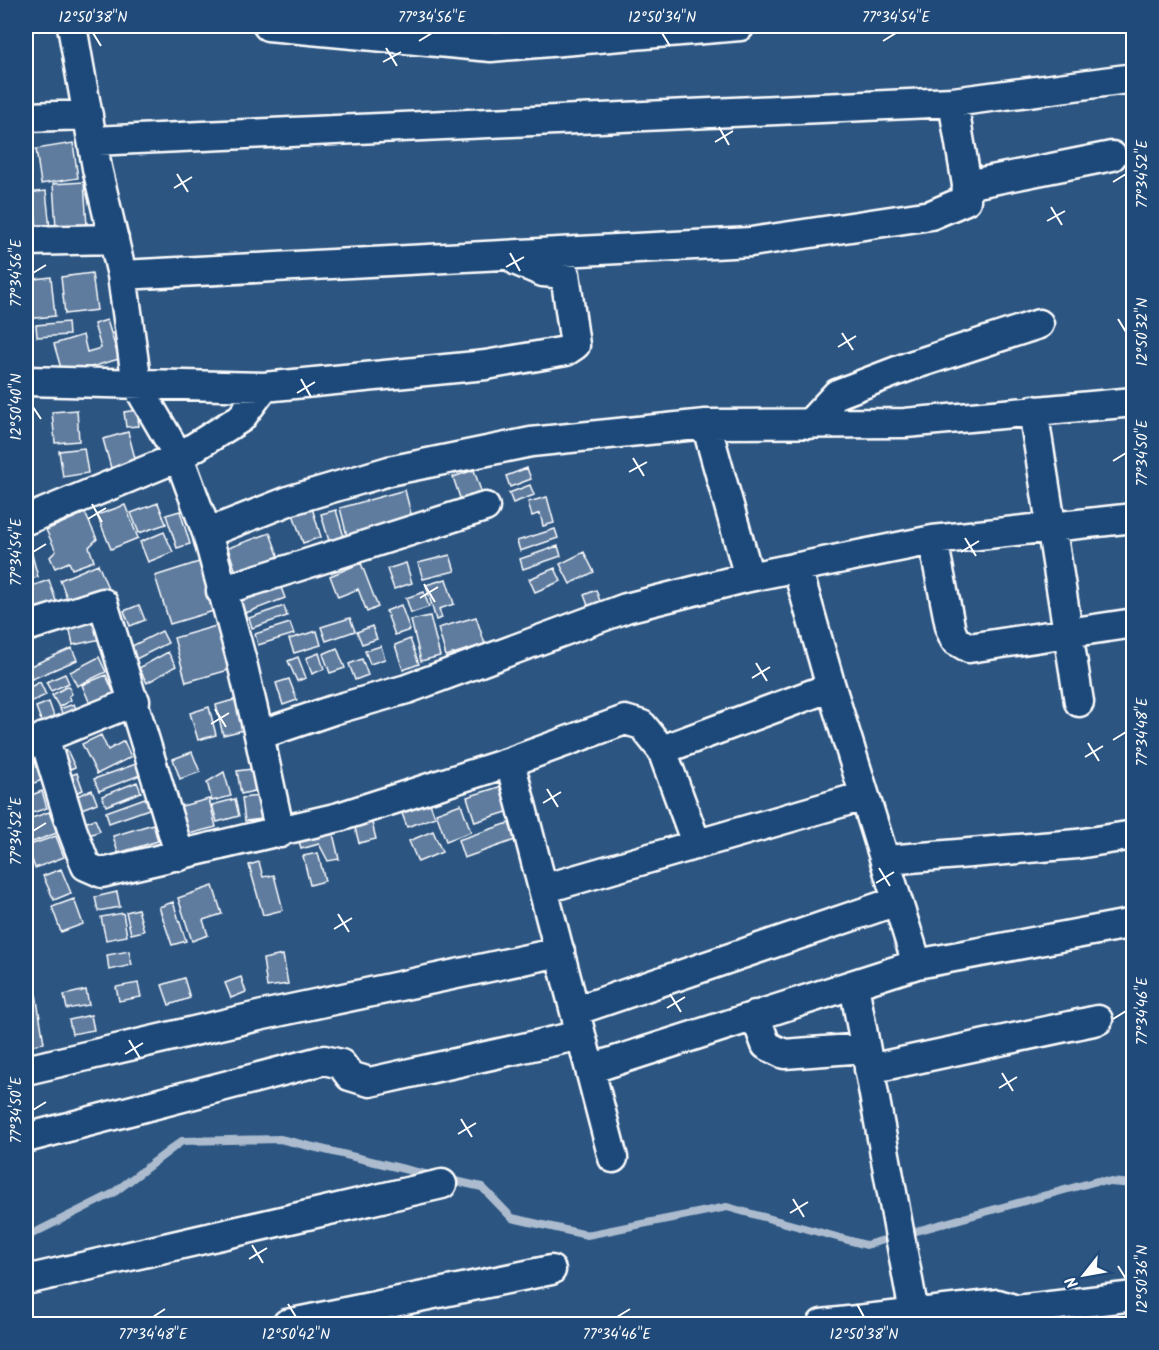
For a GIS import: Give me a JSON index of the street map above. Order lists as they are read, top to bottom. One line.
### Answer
{"north":"bottom left","coordinates":["12°50'38\"N","77°34'56\"E","12°50'34\"N","77°34'54\"E","77°34'52\"E","12°50'32\"N","12°50'40\"N","77°34'50\"E","77°34'48\"E","77°34'46\"E","12°50'36\"N","12°50'42\"N"]}
